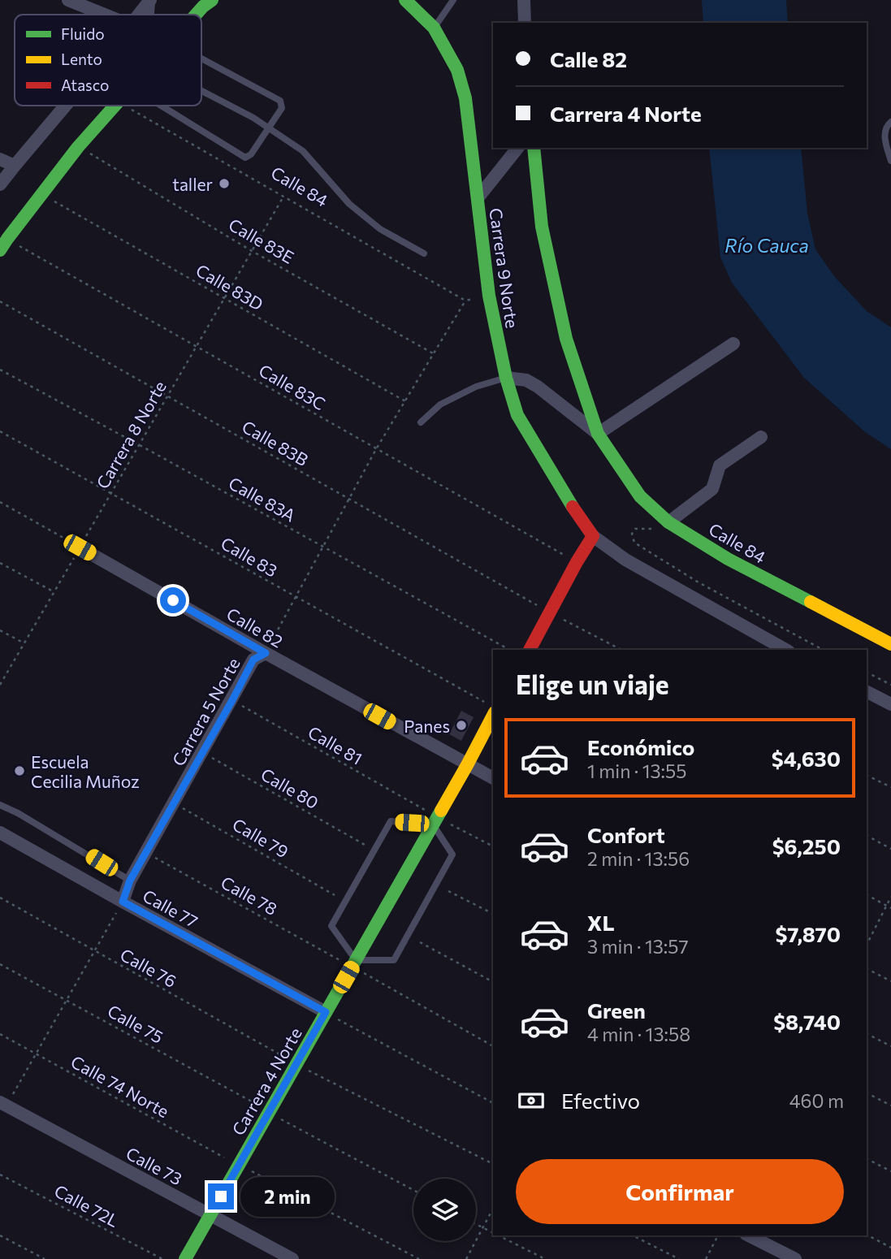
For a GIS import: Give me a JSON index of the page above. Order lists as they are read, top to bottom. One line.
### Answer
{"streets":{"street":["Calle 84","Carrera 9 Norte","Calle 82","Carrera 5 Norte","Calle 77","Carrera 4 Norte","Calle 73"],"path":["Calle 83E","Calle 83D","Calle 83C","Carrera 8 Norte","Calle 83B","Calle 83A","Calle 83","Calle 81","Calle 80","Calle 79","Calle 78","Calle 76","Calle 75","Calle 74 Norte","Calle 72L"]},"crossings":[["Calle 84","Carrera 8 Norte"],["Calle 84","Carrera 5 Norte"],["Calle 83E","Carrera 8 Norte"],["Calle 83E","Carrera 5 Norte"],["Calle 83D","Carrera 8 Norte"],["Calle 83D","Carrera 5 Norte"],["Calle 83C","Carrera 8 Norte"],["Calle 83C","Carrera 5 Norte"],["Carrera 8 Norte","Calle 83B"],["Carrera 8 Norte","Calle 83A"],["Carrera 8 Norte","Calle 83"],["Carrera 8 Norte","Calle 82"],["Calle 83B","Carrera 5 Norte"],["Calle 83A","Carrera 5 Norte"],["Calle 83","Carrera 5 Norte"],["Calle 83","Carrera 4 Norte"],["Calle 82","Carrera 5 Norte"],["Calle 82","Carrera 4 Norte"],["Carrera 5 Norte","Calle 81"],["Carrera 5 Norte","Calle 80"],["Carrera 5 Norte","Calle 79"],["Carrera 5 Norte","Calle 78"],["Carrera 5 Norte","Calle 77"],["Calle 77","Carrera 4 Norte"],["Carrera 4 Norte","Calle 73"]],"water":["Río Cauca"],"places":["taller","Panes","Escuela Cecilia Muñoz"],"legend":["Fluido","Lento","Atasco"],"page":{"banner":["Calle 82","Carrera 4 Norte"],"heading":"Elige un viaje","list":[{"name":"Económico","note":"1 min · 13:55","value":"$4,630"},{"name":"Confort","note":"2 min · 13:56","value":"$6,250"},{"name":"XL","note":"3 min · 13:57","value":"$7,870"},{"name":"Green","note":"4 min · 13:58","value":"$8,740"}],"pay":["Efectivo","460 m"],"buttons":"Confirmar","bubble":"2 min"}}
